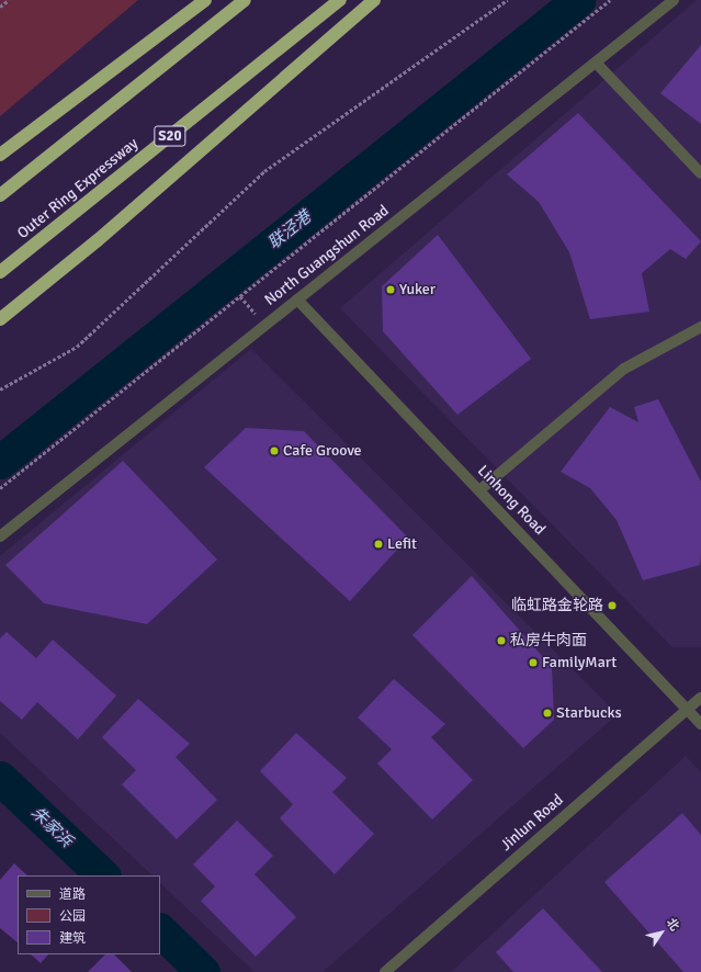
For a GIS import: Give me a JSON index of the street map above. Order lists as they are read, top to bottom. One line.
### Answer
{"streets":{"highway":["S20","Outer Ring Expressway"],"street":["North Guangshun Road","Linhong Road","Jinlun Road"]},"crossings":[["North Guangshun Road","Linhong Road"],["Linhong Road","Jinlun Road"]],"water":["联泾港","朱家浜"],"places":["Yuker","Cafe Groove","Lefit","临虹路金轮路","私房牛肉面","FamilyMart","Starbucks"],"legend":["道路","公园","建筑"],"north":"top right"}
